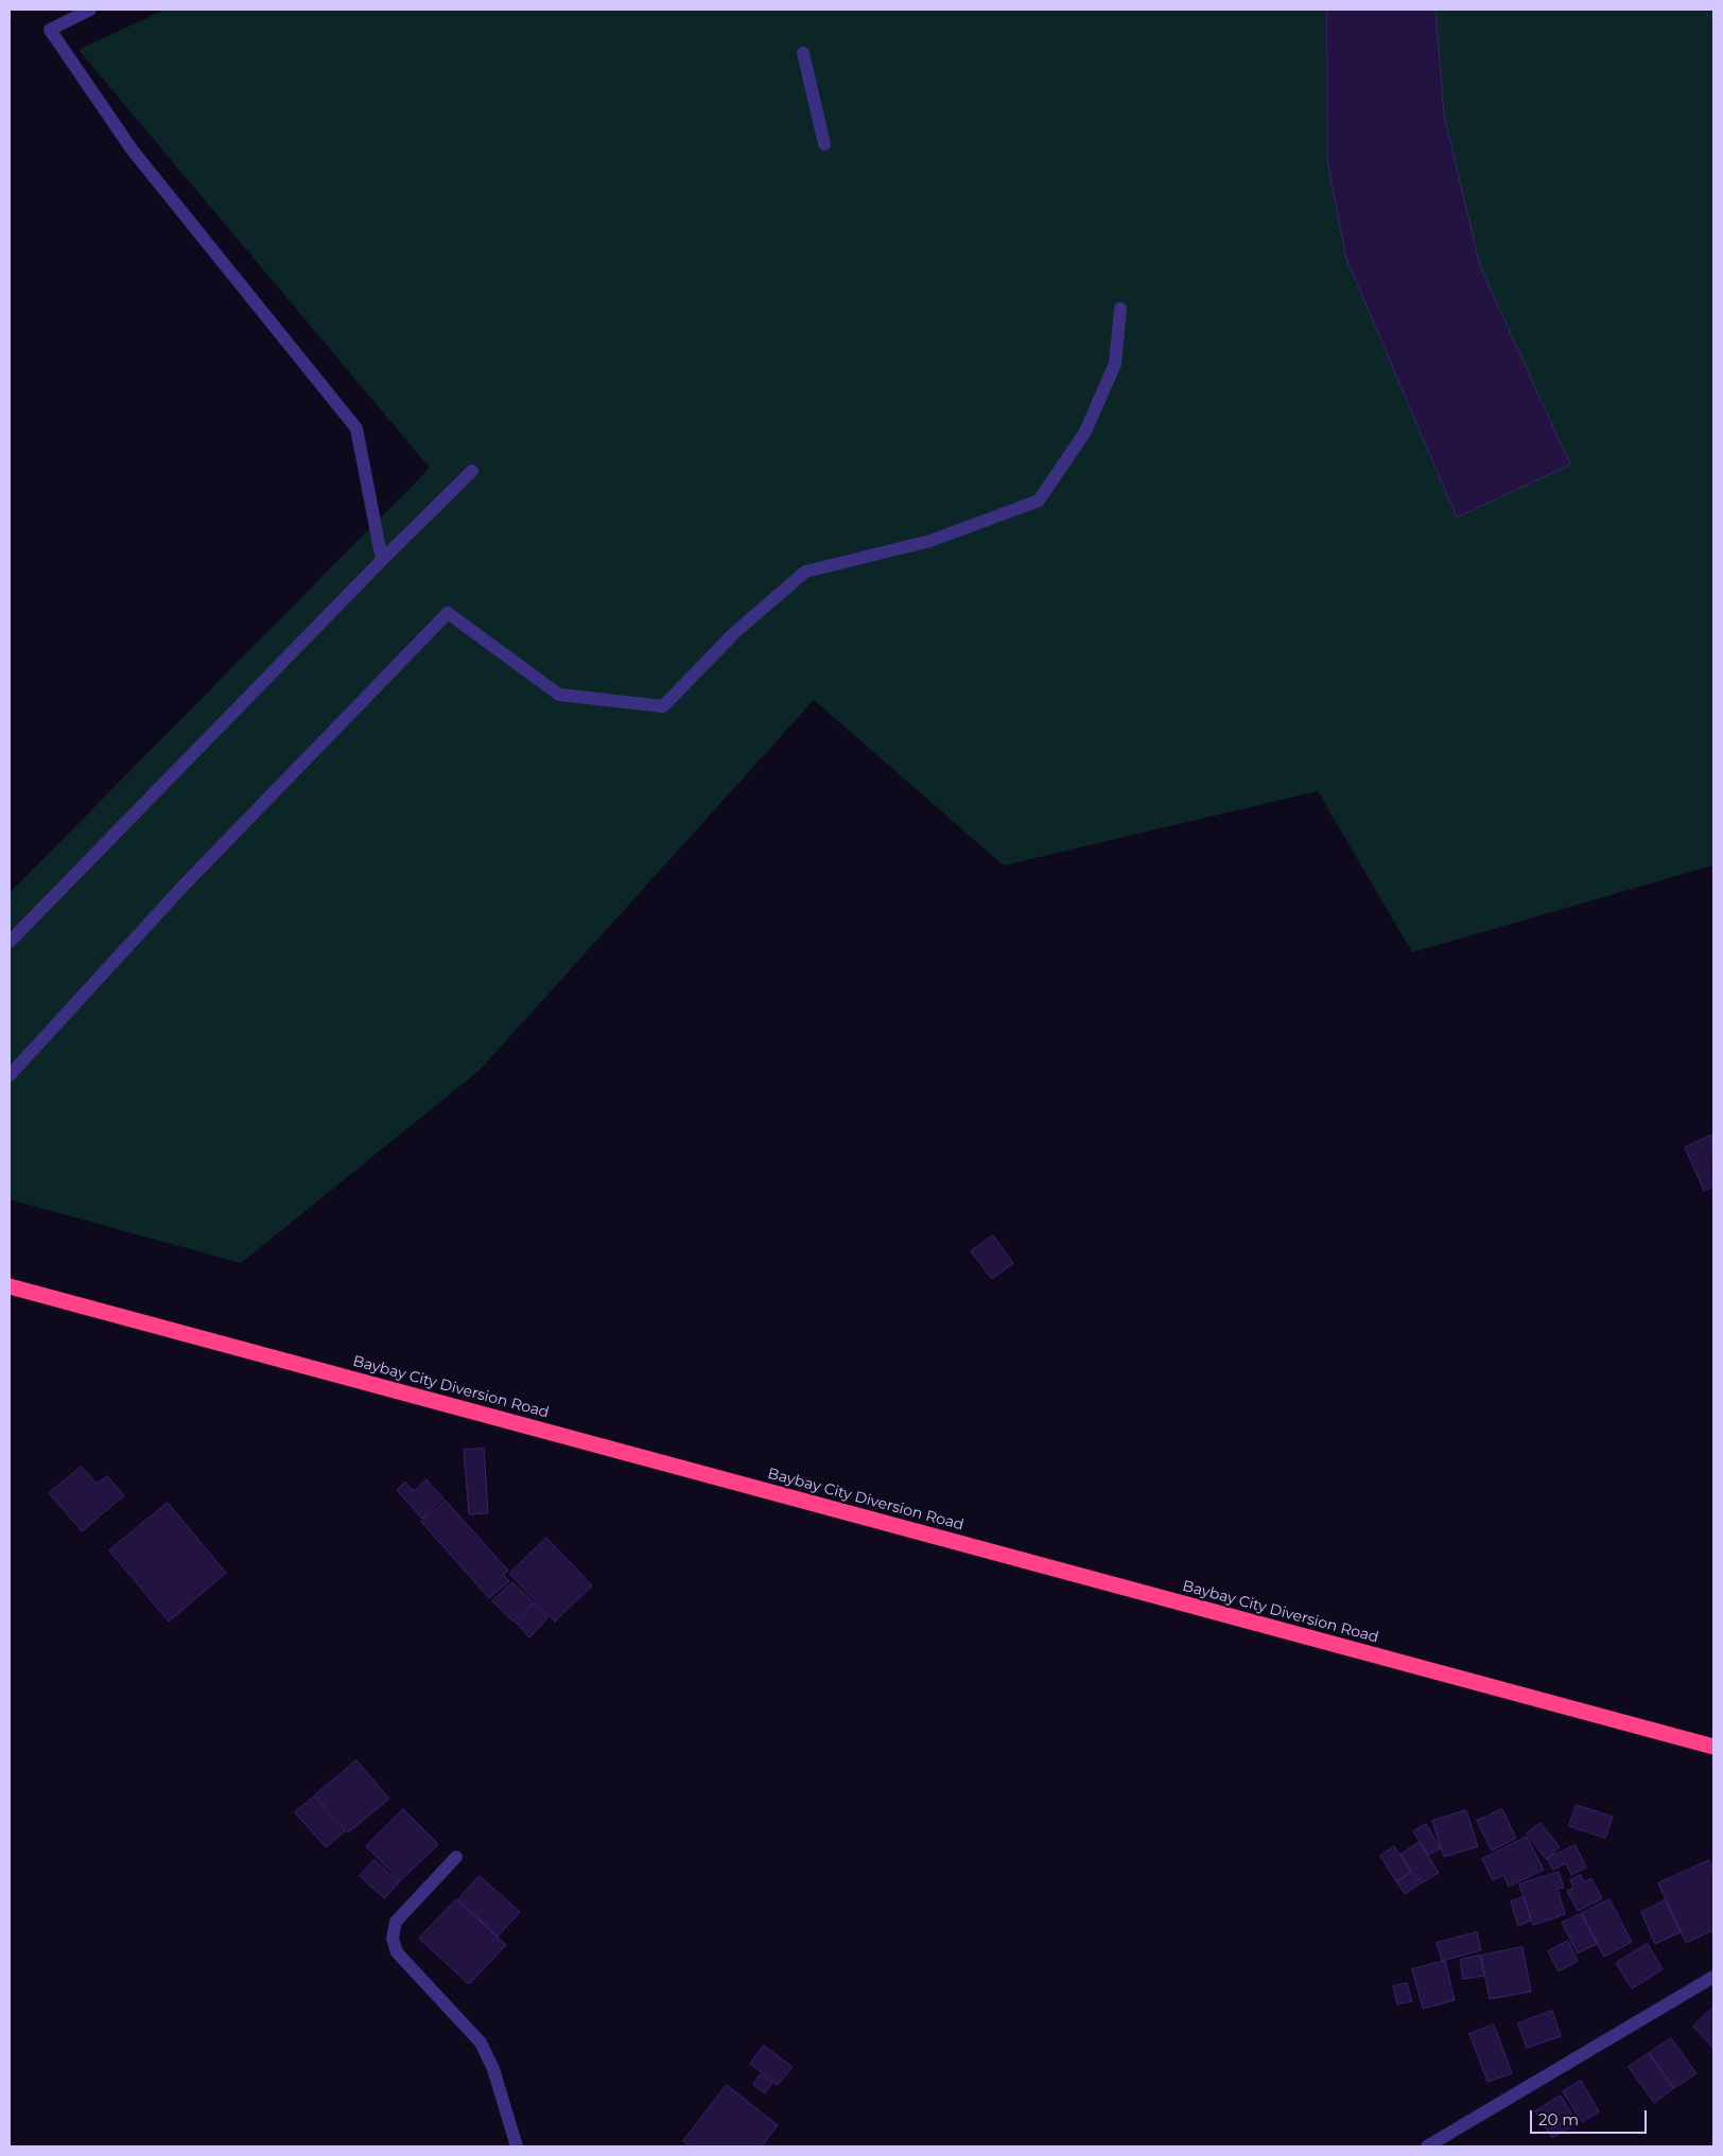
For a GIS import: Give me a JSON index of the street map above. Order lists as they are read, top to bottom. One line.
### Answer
{"streets":{"highway":["Baybay City Diversion Road"]},"scale_bar":"20 m"}
